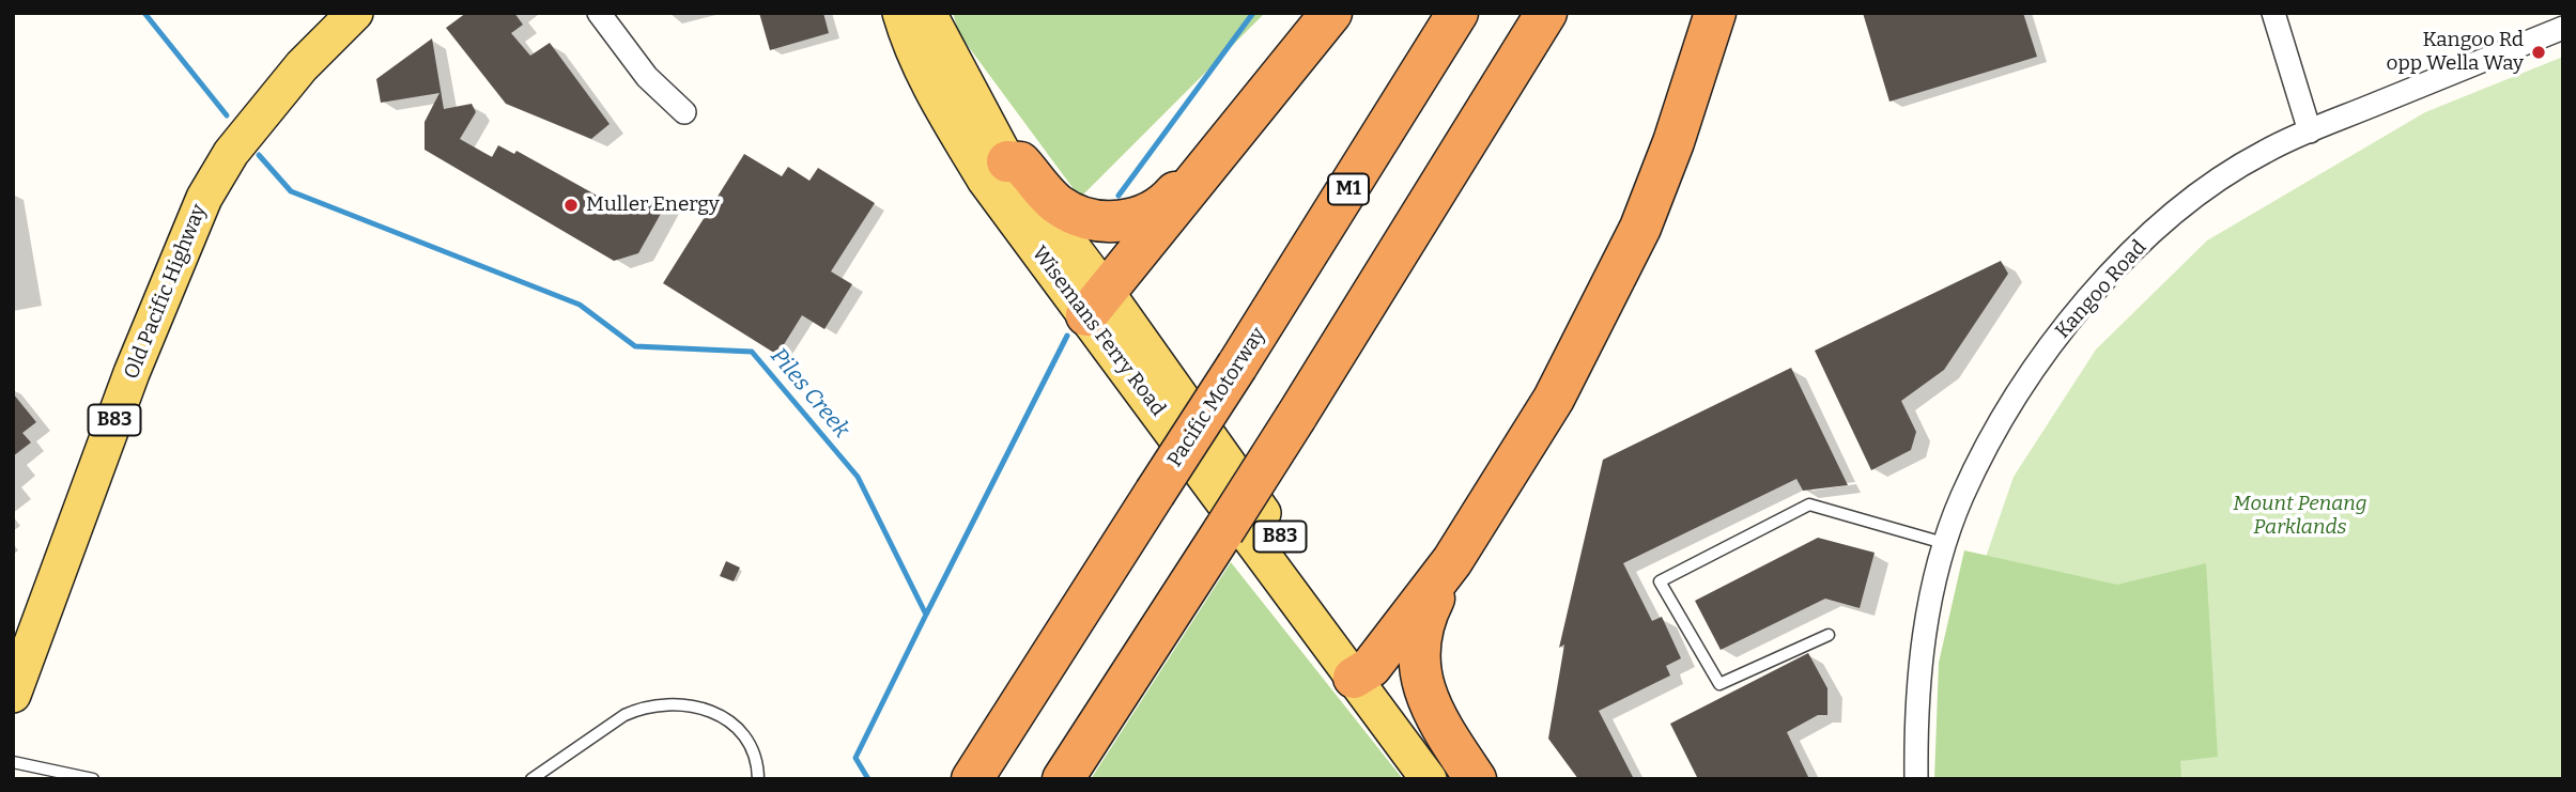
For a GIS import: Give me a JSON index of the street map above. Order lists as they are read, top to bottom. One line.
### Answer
{"streets":{"highway":["M1","Pacific Motorway"],"main road":["Old Pacific Highway","Wisemans Ferry Road","B83"],"street":["Kangoo Road"]},"water":["Piles Creek"],"parks":["Mount Penang Parklands"],"places":["Kangoo Rd opp Wella Way","Muller Energy"]}
